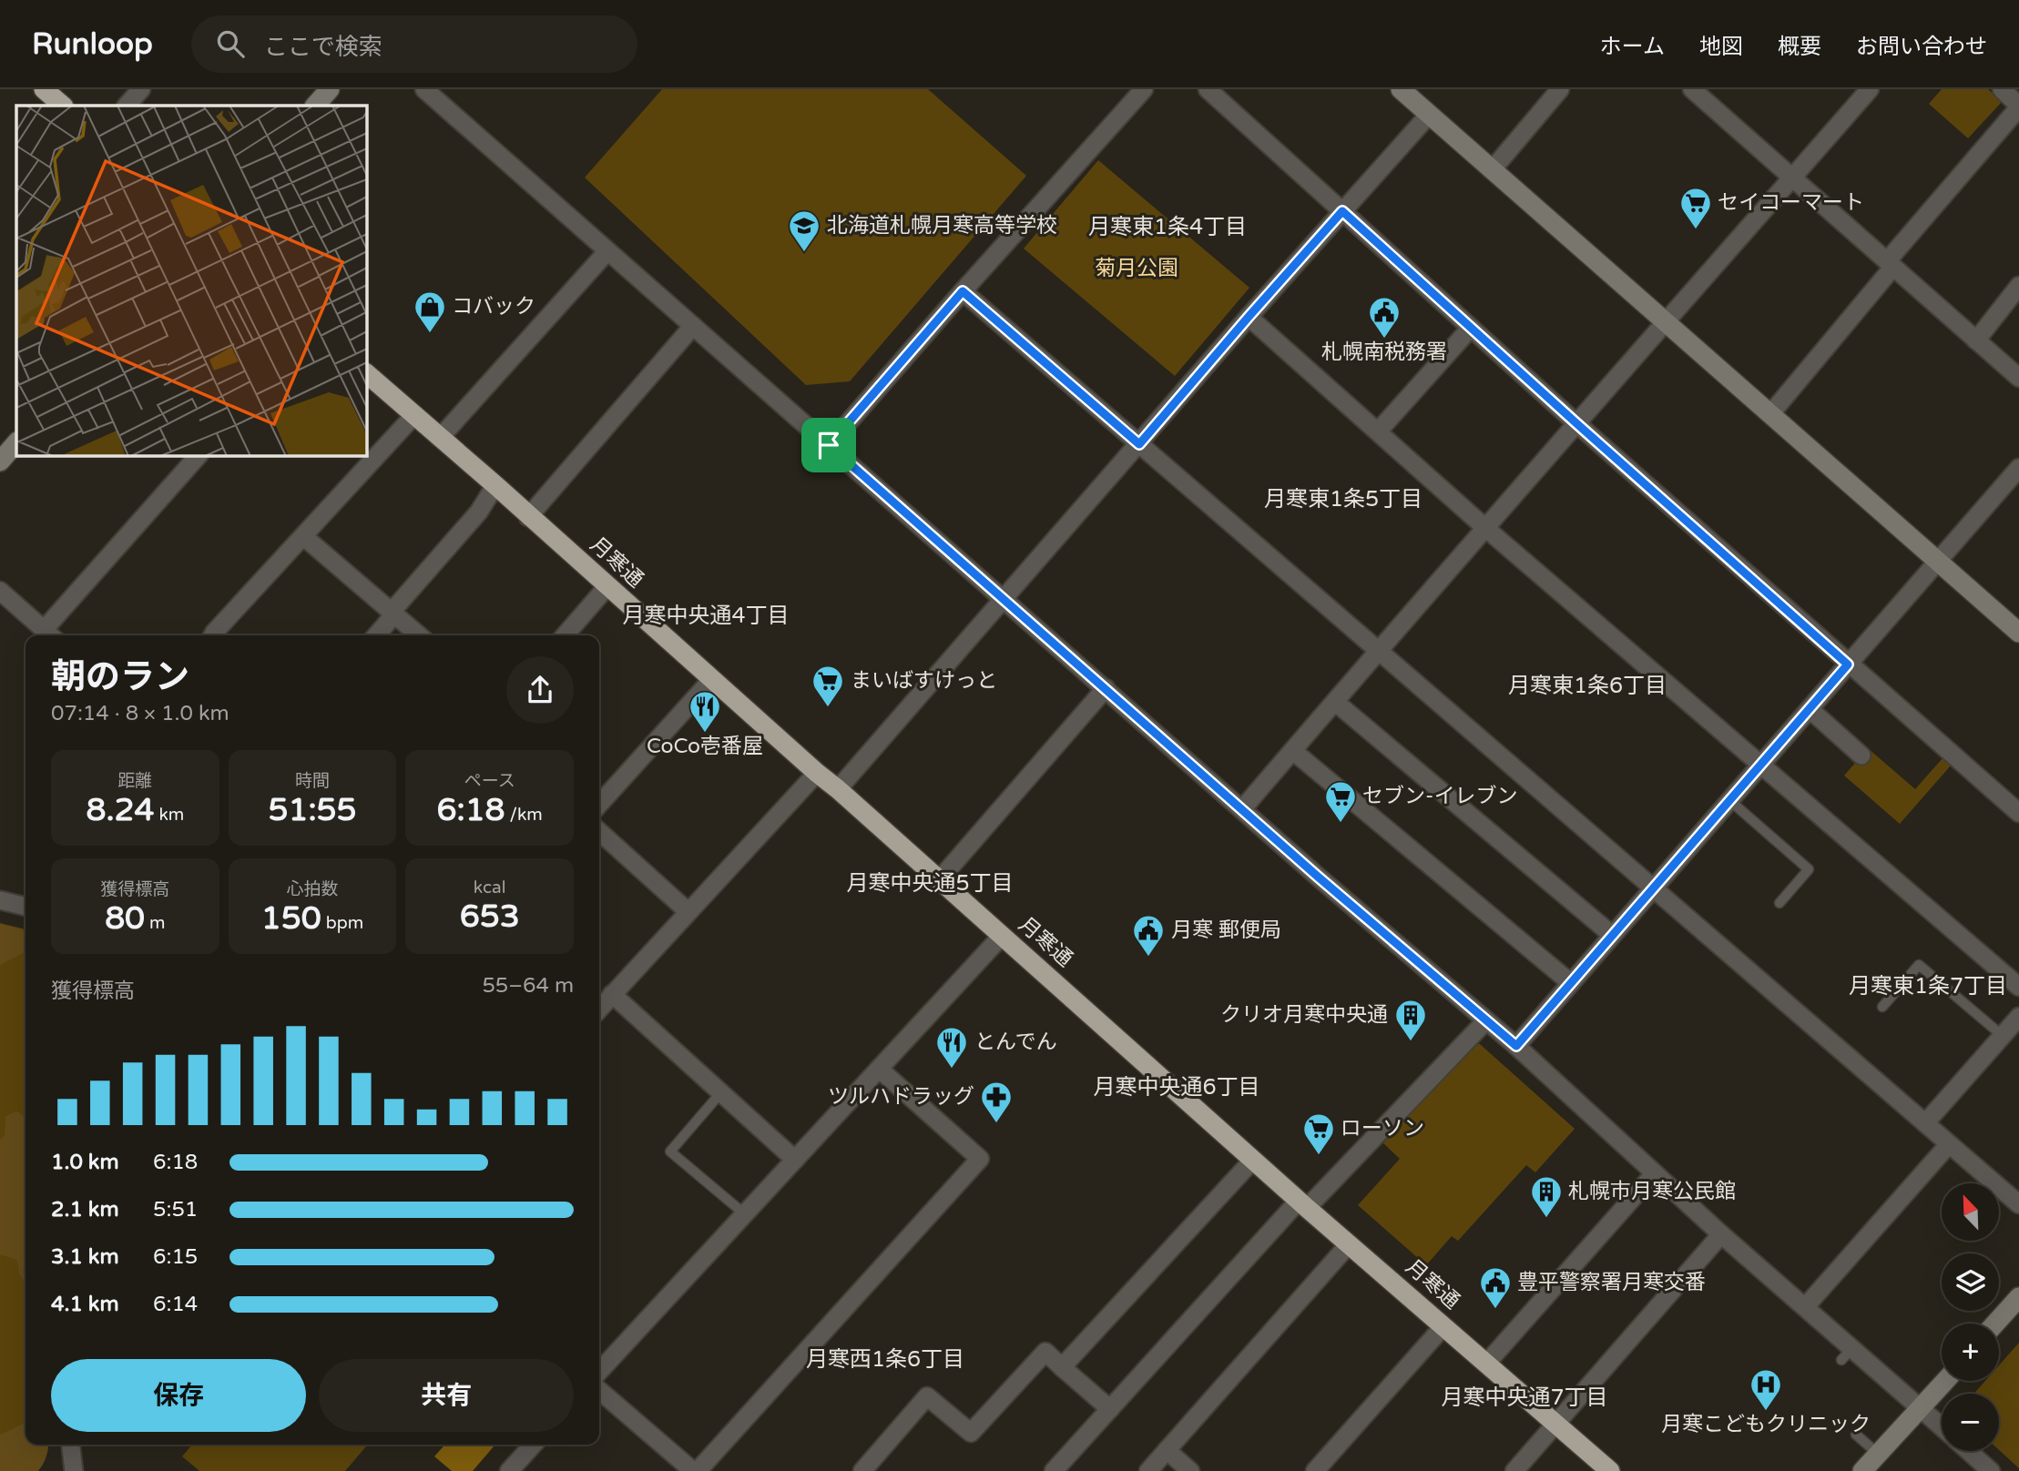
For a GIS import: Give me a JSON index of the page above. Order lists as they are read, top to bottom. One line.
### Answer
{"streets":{"highway":["月寒通"]},"districts":["月寒東1条4丁目","月寒東1条5丁目","月寒中央通4丁目","月寒東1条6丁目","月寒中央通5丁目","月寒東1条7丁目","月寒中央通6丁目","月寒西1条6丁目","月寒中央通7丁目"],"parks":["菊月公園"],"places":{"supermarket":["セイコーマート","まいばすけっと","セブン-イレブン","ローソン"],"school or university":["北海道札幌月寒高等学校"],"shop":["コバック"],"public building":["札幌南税務署","月寒 郵便局","豊平警察署月寒交番"],"restaurant":["CoCo壱番屋","とんでん"],"building":["クリオ月寒中央通","札幌市月寒公民館"],"pharmacy":["ツルハドラッグ"],"hospital":["月寒こどもクリニック"]},"north":"top left","page":{"header":"Runloop","search":"ここで検索","nav":["ホーム","地図","概要","お問い合わせ"],"heading":["朝のラン","07:14 · 8 × 1.0 km"],"stats":[["距離","8.24 km"],["時間","51:55"],["ペース","6:18 /km"],["獲得標高","80 m"],["心拍数","150 bpm"],["kcal","653"]],"chart":["獲得標高","55–64 m"],"list":[{"name":"1.0 km","note":"6:18"},{"name":"2.1 km","note":"5:51"},{"name":"3.1 km","note":"6:15"},{"name":"4.1 km","note":"6:14"}],"map_buttons":["+","−"],"buttons":["保存","共有"]}}
